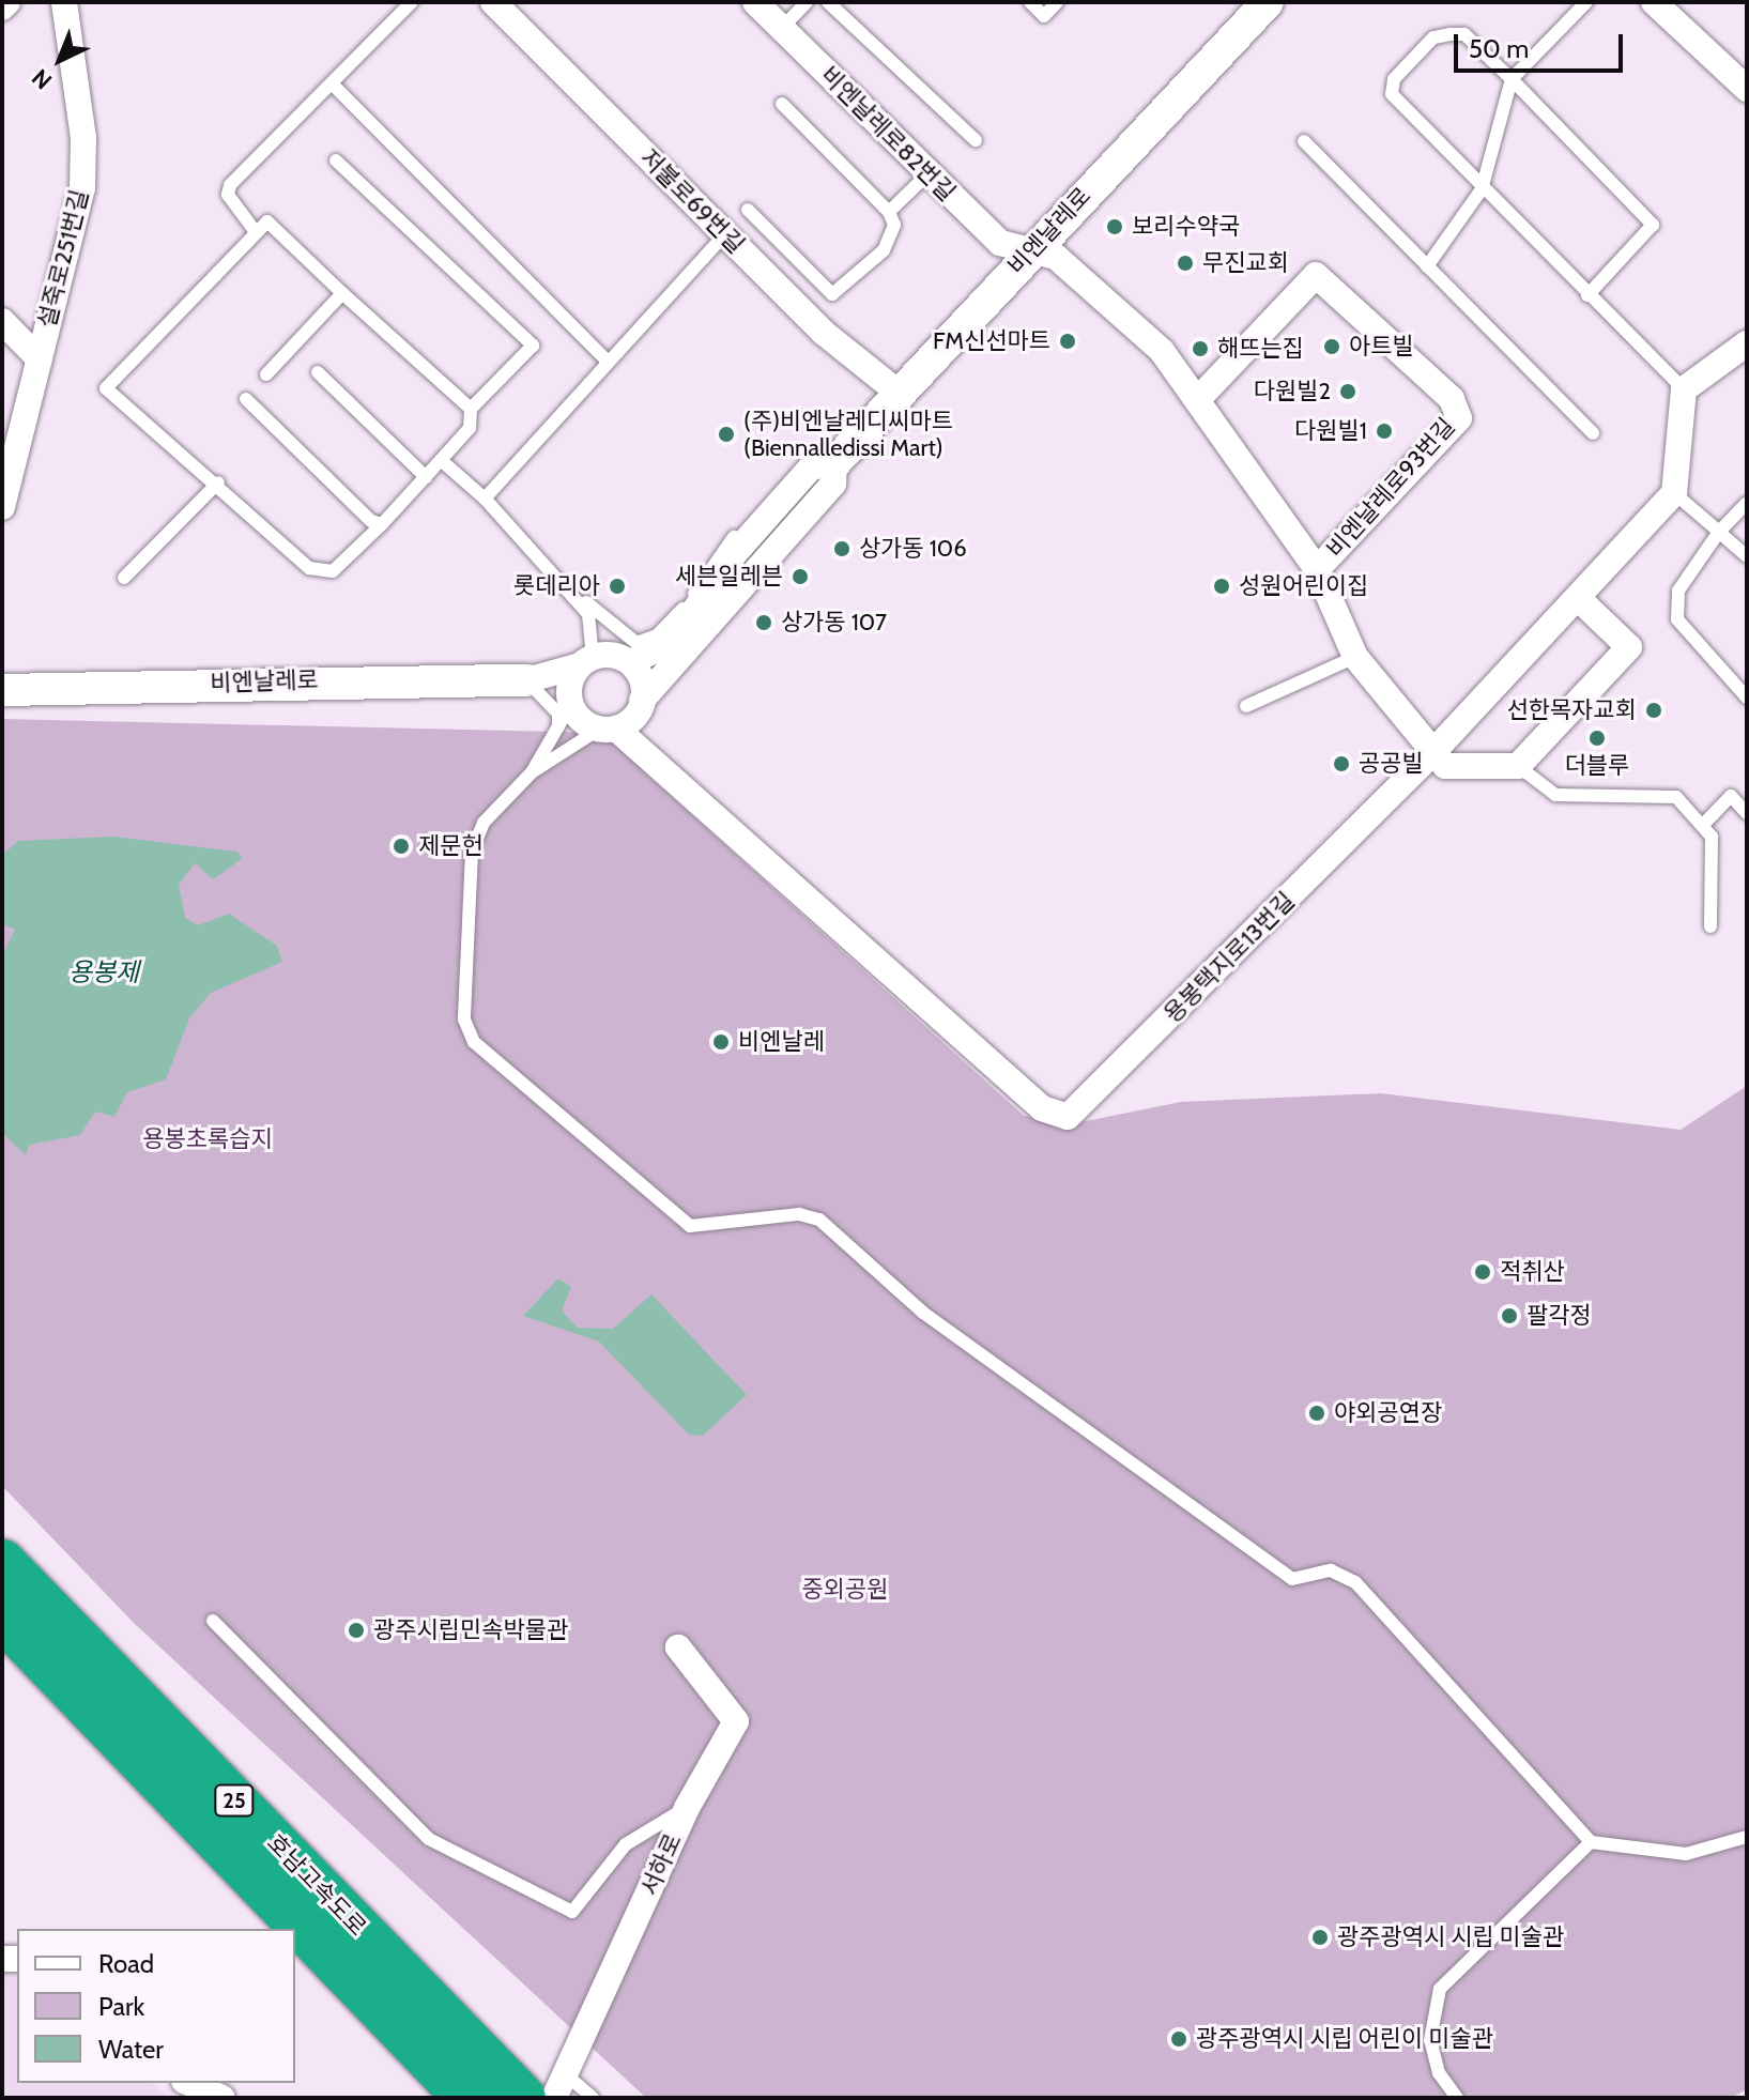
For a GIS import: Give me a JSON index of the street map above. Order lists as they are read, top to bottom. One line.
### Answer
{"streets":{"highway":["25","호남고속도로"],"street":["비엔날레로82번길","저불로69번길","비엔날레로","설죽로251번길","비엔날레로93번길","용봉택지로13번길","서하로"]},"crossings":[["비엔날레로82번길","비엔날레로"],["비엔날레로82번길","비엔날레로93번길"],["저불로69번길","비엔날레로"],["비엔날레로","비엔날레로93번길"],["비엔날레로","용봉택지로13번길"],["비엔날레로93번길","용봉택지로13번길"]],"water":["용봉제"],"parks":["용봉초록습지","중외공원"],"places":["보리수약국","무진교회","FM신선마트","아트빌","해뜨는집","다원빌2","다원빌1","(주)비엔날레디씨마트 (Biennalledissi Mart)","상가동 106","세븐일레븐","롯데리아","성원어린이집","상가동 107","선한목자교회","더블루","공공빌","제문헌","비엔날레","적취산","팔각정","야외공연장","광주시립민속박물관","광주광역시 시립 미술관","광주광역시 시립 어린이 미술관"],"legend":["Road","Park","Water"],"scale_bar":"50 m","north":"bottom left"}
